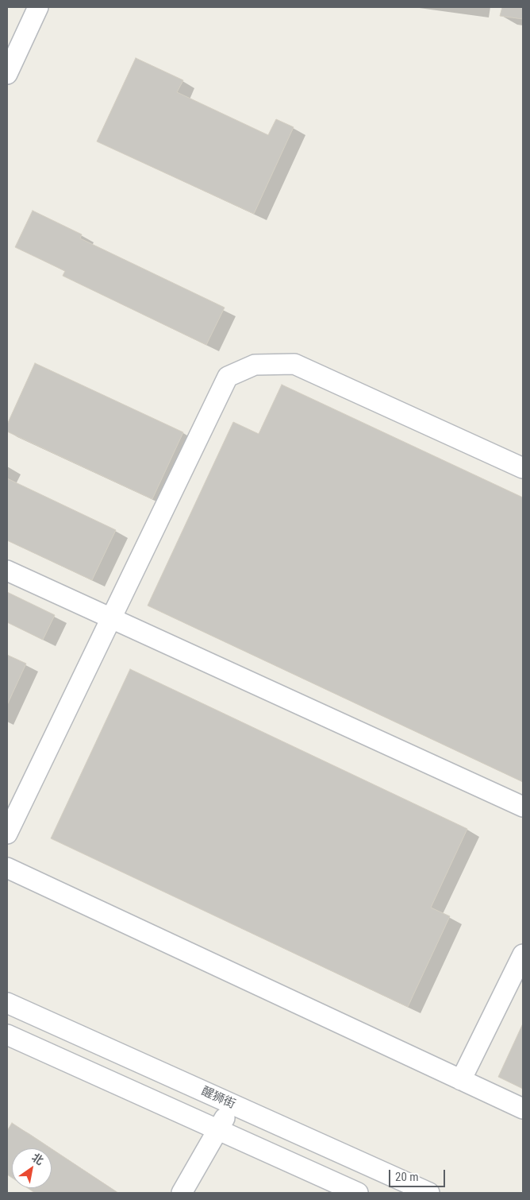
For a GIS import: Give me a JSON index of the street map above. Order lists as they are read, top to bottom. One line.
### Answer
{"streets":{"street":["醒狮街"]},"scale_bar":"20 m","north":"top right"}
